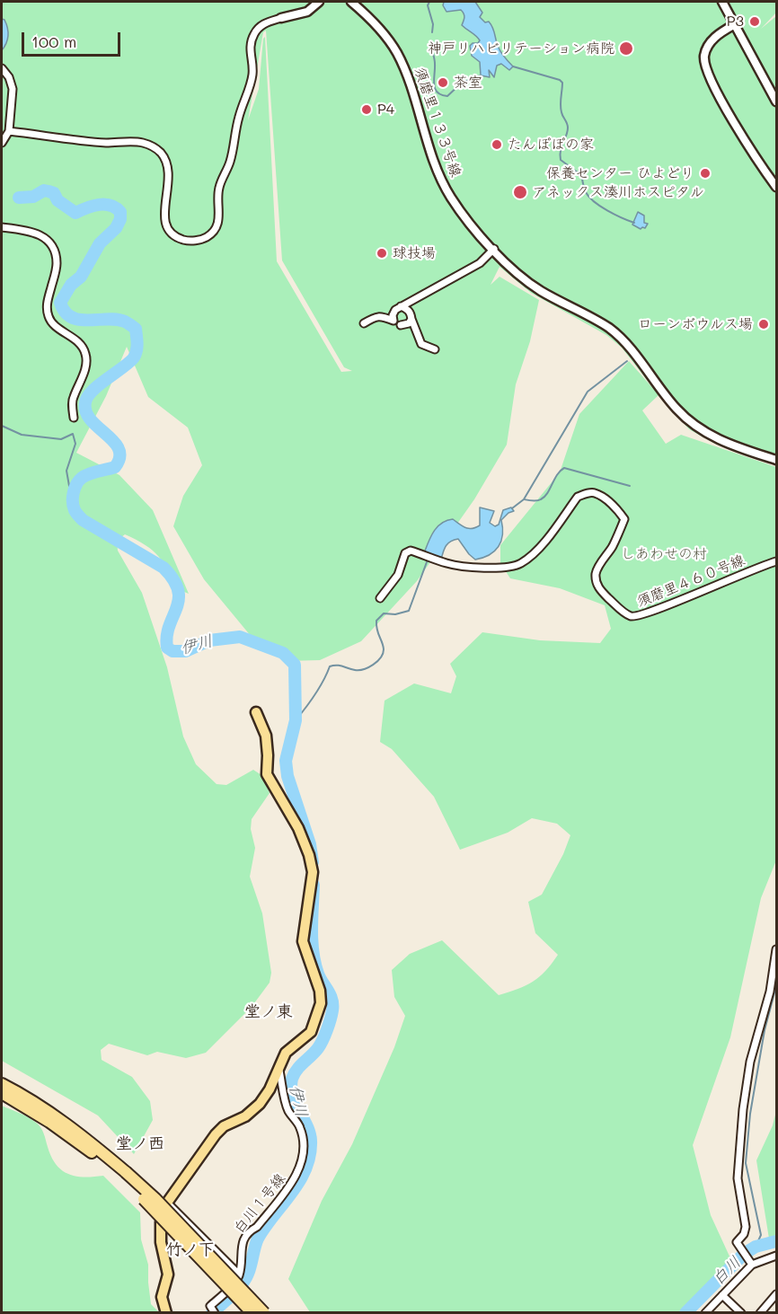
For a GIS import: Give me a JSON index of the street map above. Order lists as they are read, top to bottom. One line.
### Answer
{"streets":{"street":["須磨里１３３号線","須磨里４６０号線","白川１号線"]},"districts":["堂ノ東","堂ノ西","竹ノ下"],"water":["伊川","白川"],"parks":["しあわせの村"],"places":["P3","神戸リハビリテーション病院","茶室","P4","たんぽぽの家","保養センター ひよどり","アネックス湊川ホスピタル","球技場","ローンボウルス場"],"scale_bar":"100 m"}
